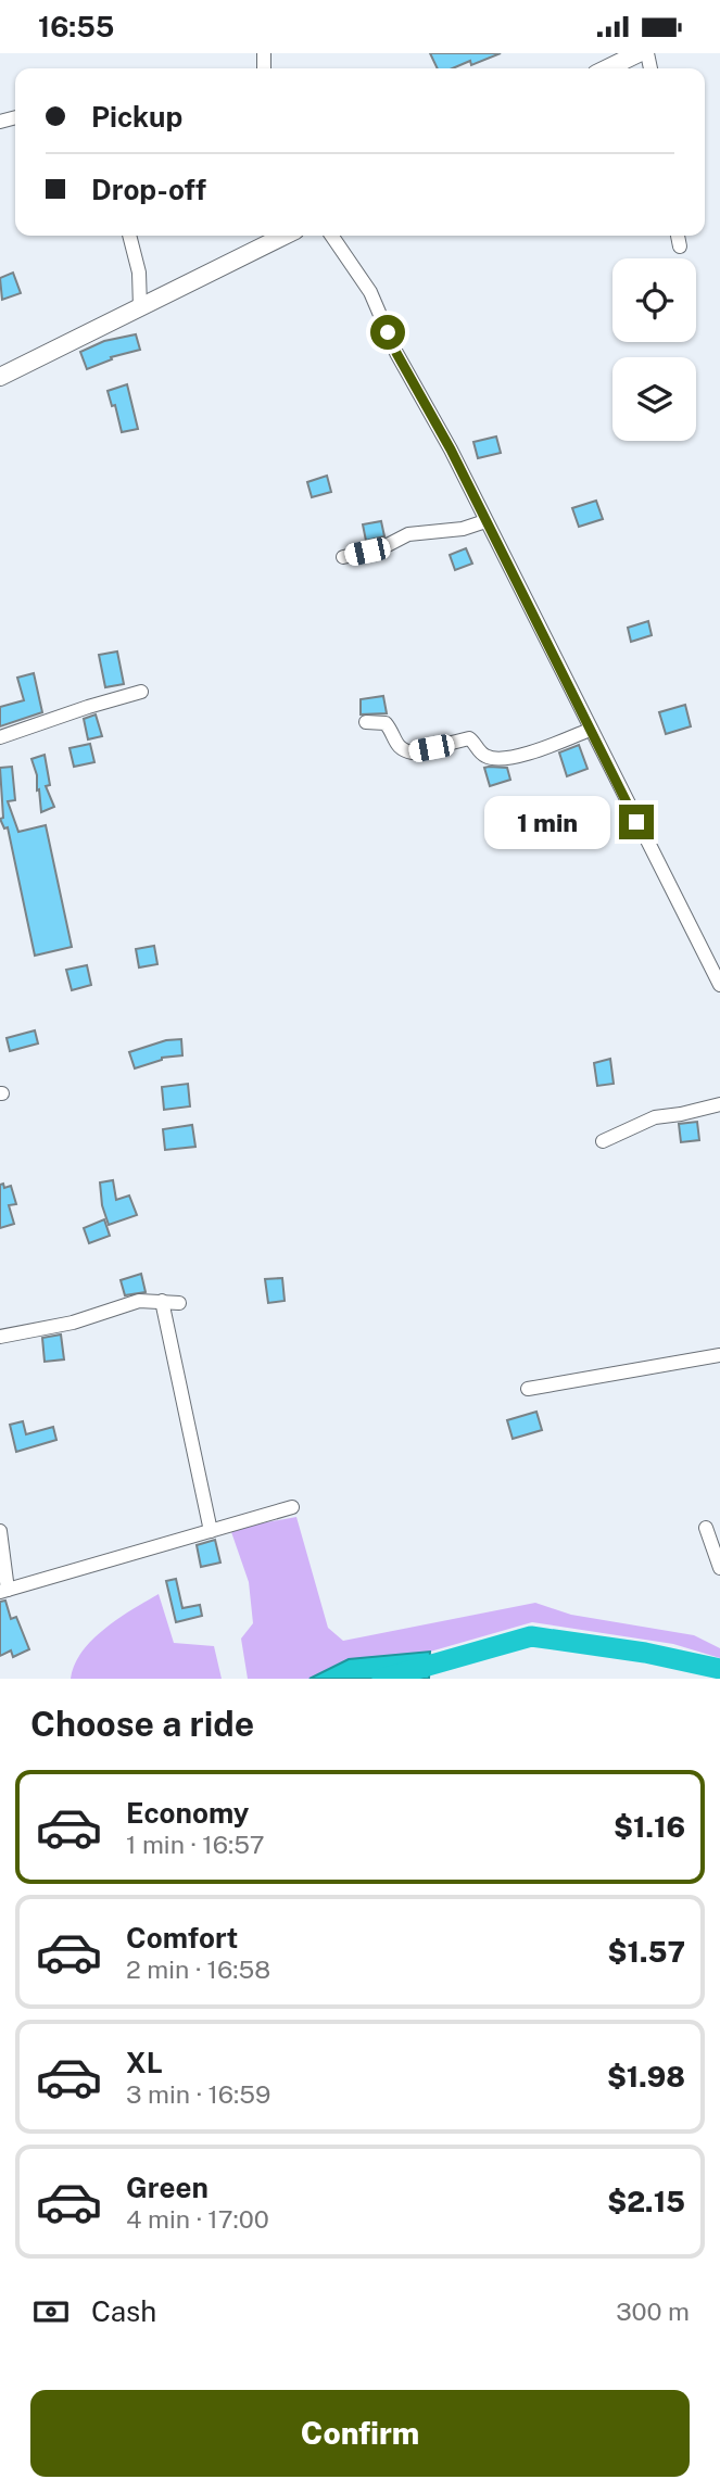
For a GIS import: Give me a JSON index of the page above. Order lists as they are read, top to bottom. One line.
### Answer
{"page":{"status":"16:55","banner":["Pickup","Drop-off"],"bubble":"1 min","heading":"Choose a ride","list":[{"name":"Economy","note":"1 min · 16:57","value":"$1.16"},{"name":"Comfort","note":"2 min · 16:58","value":"$1.57"},{"name":"XL","note":"3 min · 16:59","value":"$1.98"},{"name":"Green","note":"4 min · 17:00","value":"$2.15"}],"pay":["Cash","300 m"],"buttons":"Confirm"}}
